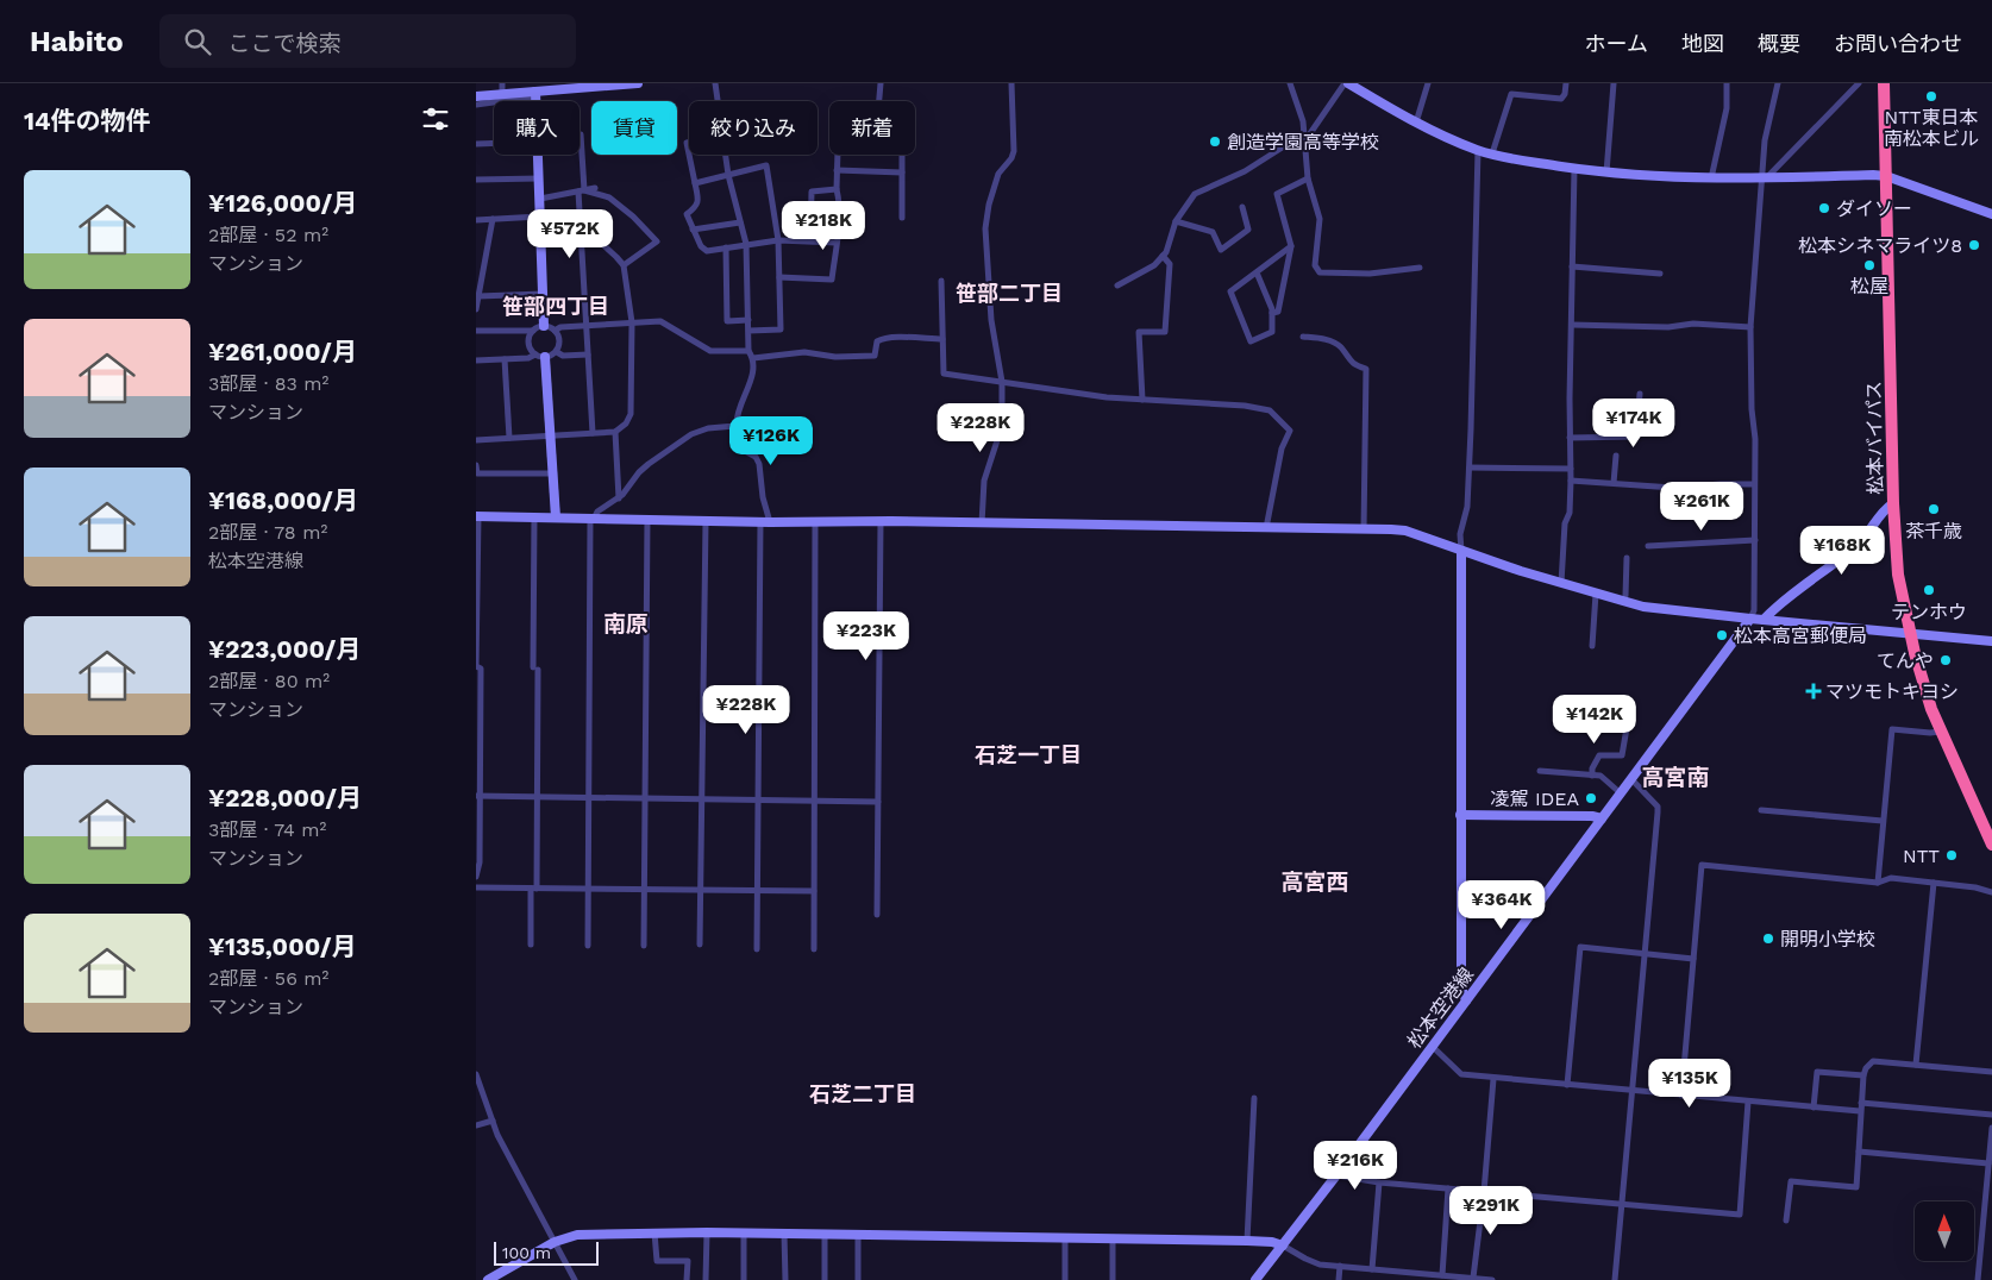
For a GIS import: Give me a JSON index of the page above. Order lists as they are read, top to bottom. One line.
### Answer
{"streets":{"highway":["松本バイパス"],"street":["松本空港線"]},"districts":["笹部二丁目","笹部四丁目","南原","石芝一丁目","高宮南","高宮西","石芝二丁目"],"places":{"other":["NTT東日本 南松本ビル","創造学園高等学校","ダイソー","松本シネマライツ8","松屋","茶千歳","テンホウ","松本高宮郵便局","てんや","凌駕 IDEA","NTT","開明小学校"],"health":["マツモトキヨシ"]},"scale_bar":"100 m","north":"top","page":{"header":"Habito","search":"ここで検索","nav":["ホーム","地図","概要","お問い合わせ"],"heading":"14件の物件","chip":["購入","賃貸","絞り込み","新着"],"list":[{"name":"¥126,000/月","note":"2部屋 · 52 m² · マンション"},{"name":"¥261,000/月","note":"3部屋 · 83 m² · マンション"},{"name":"¥168,000/月","note":"2部屋 · 78 m² · 松本空港線"},{"name":"¥223,000/月","note":"2部屋 · 80 m² · マンション"},{"name":"¥228,000/月","note":"3部屋 · 74 m² · マンション"},{"name":"¥135,000/月","note":"2部屋 · 56 m² · マンション"}],"price":["¥218K","¥572K","¥174K","¥228K","¥126K","¥261K","¥168K","¥223K","¥228K","¥142K","¥364K","¥135K","¥216K","¥291K"],"scale":"100 m"}}
